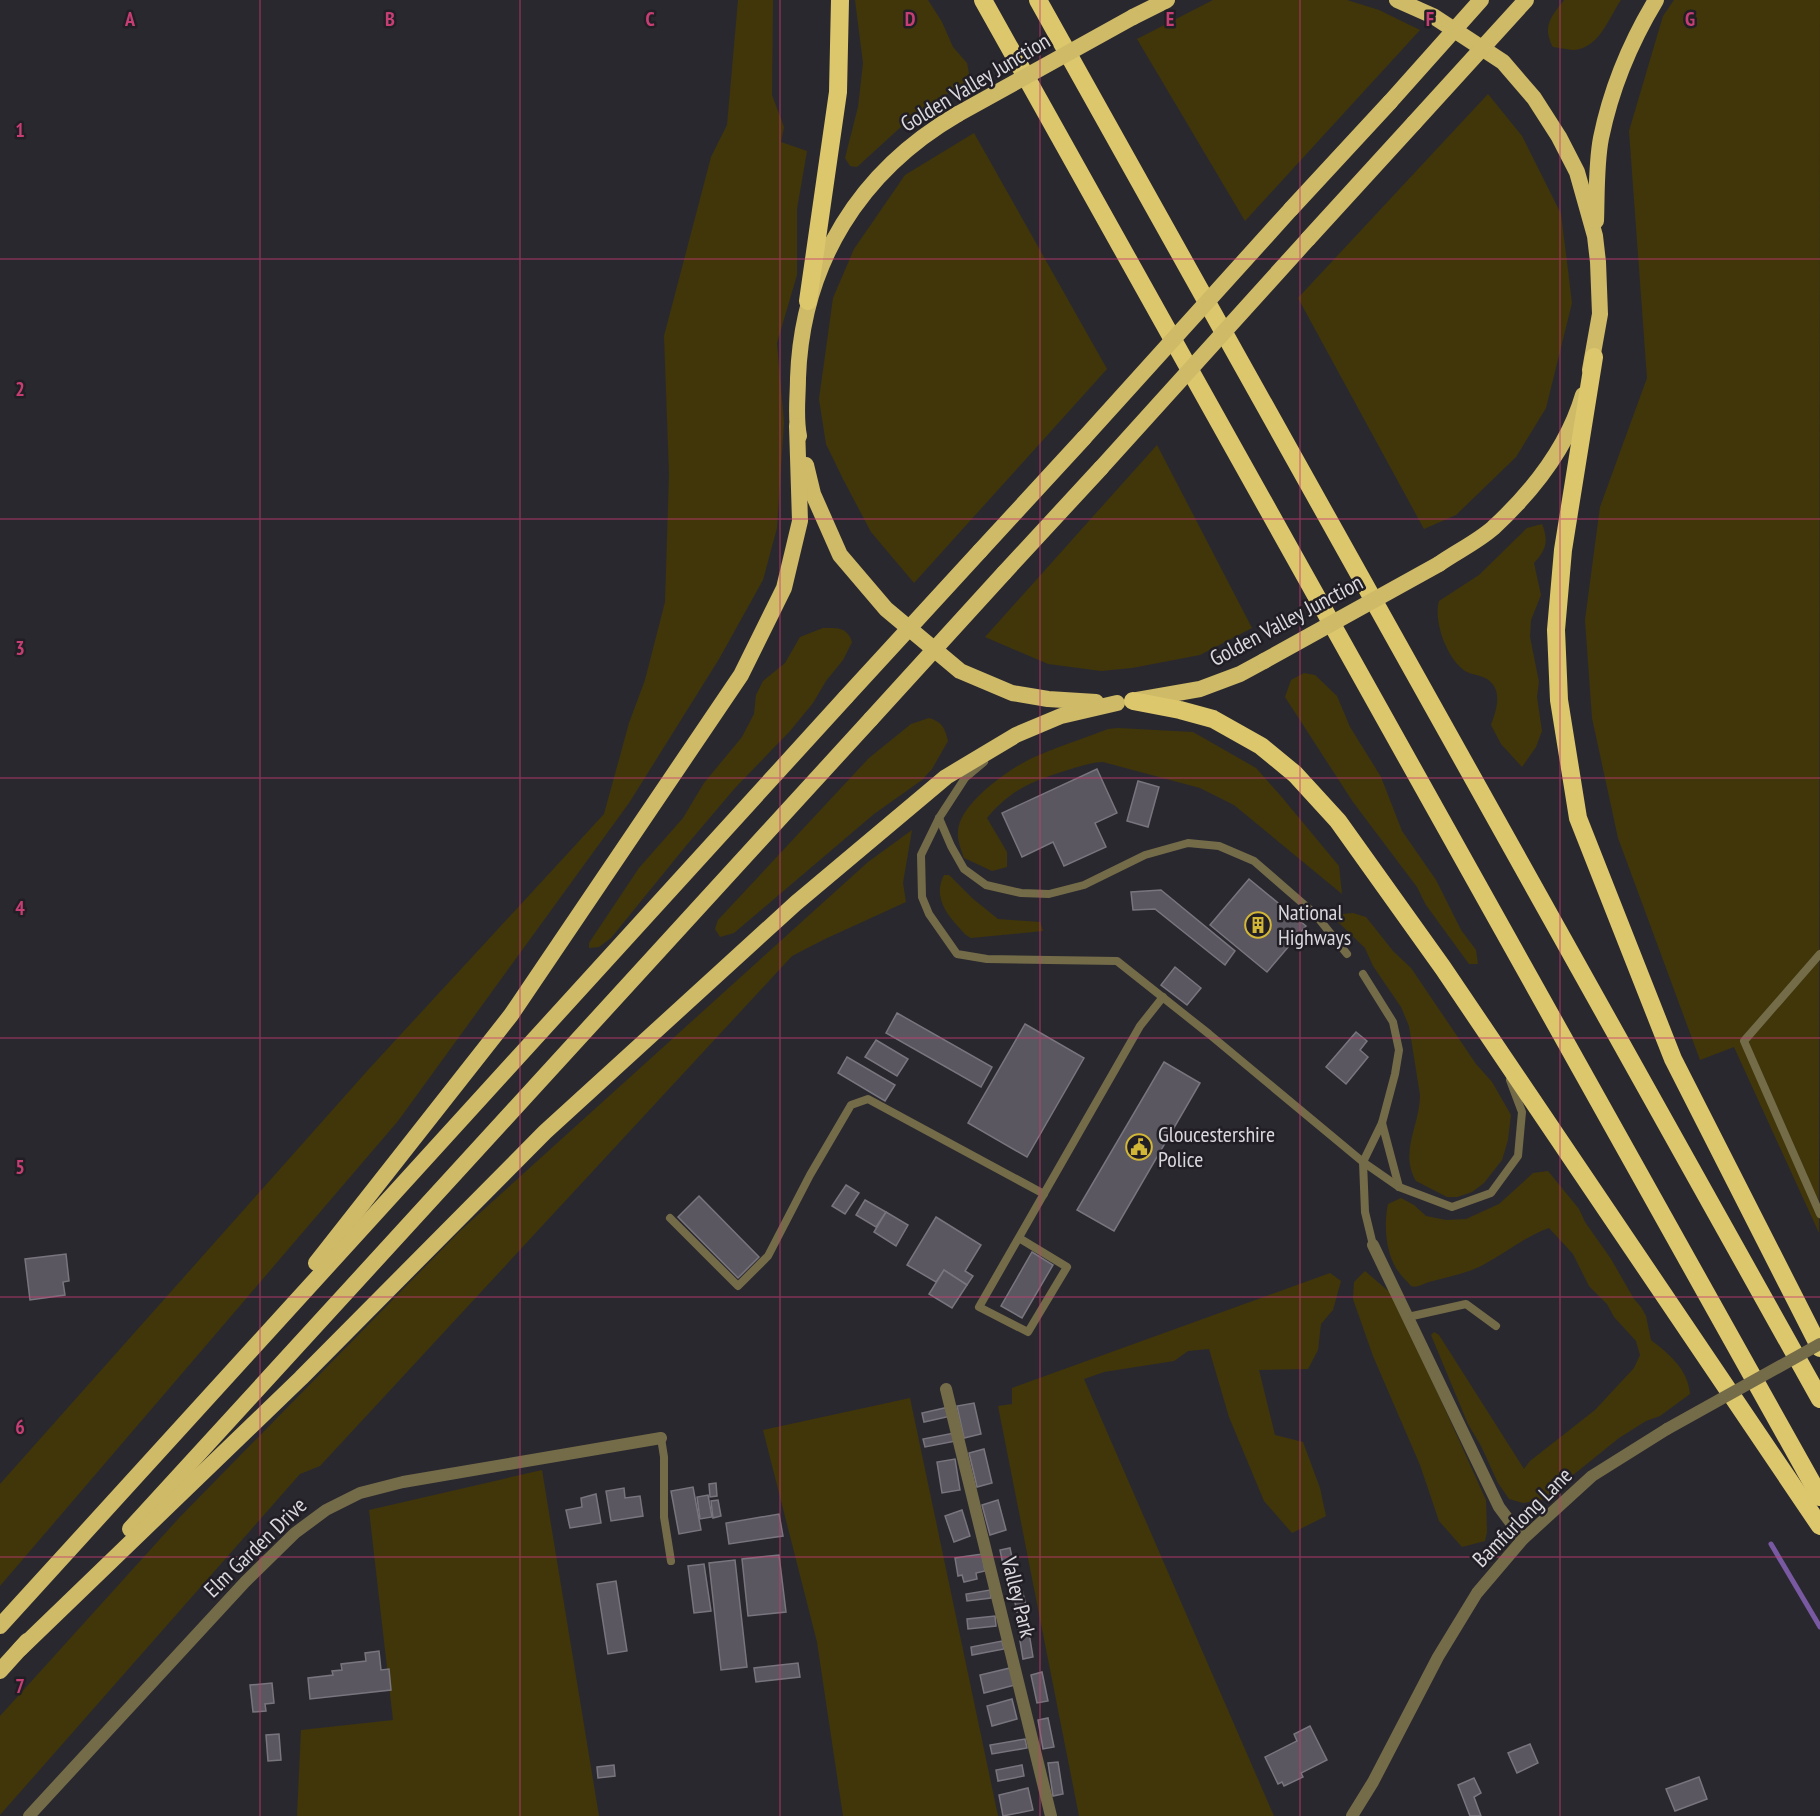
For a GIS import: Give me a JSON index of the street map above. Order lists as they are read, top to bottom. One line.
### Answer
{"streets":{"highway":["Golden Valley Junction"],"street":["Bamfurlong Lane","Elm Garden Drive","Valley Park"]},"places":{"building":["National Highways"],"public building":["Gloucestershire Police"]},"grid":{"columns":["A","B","C","D","E","F","G"],"rows":["1","2","3","4","5","6","7"]}}
